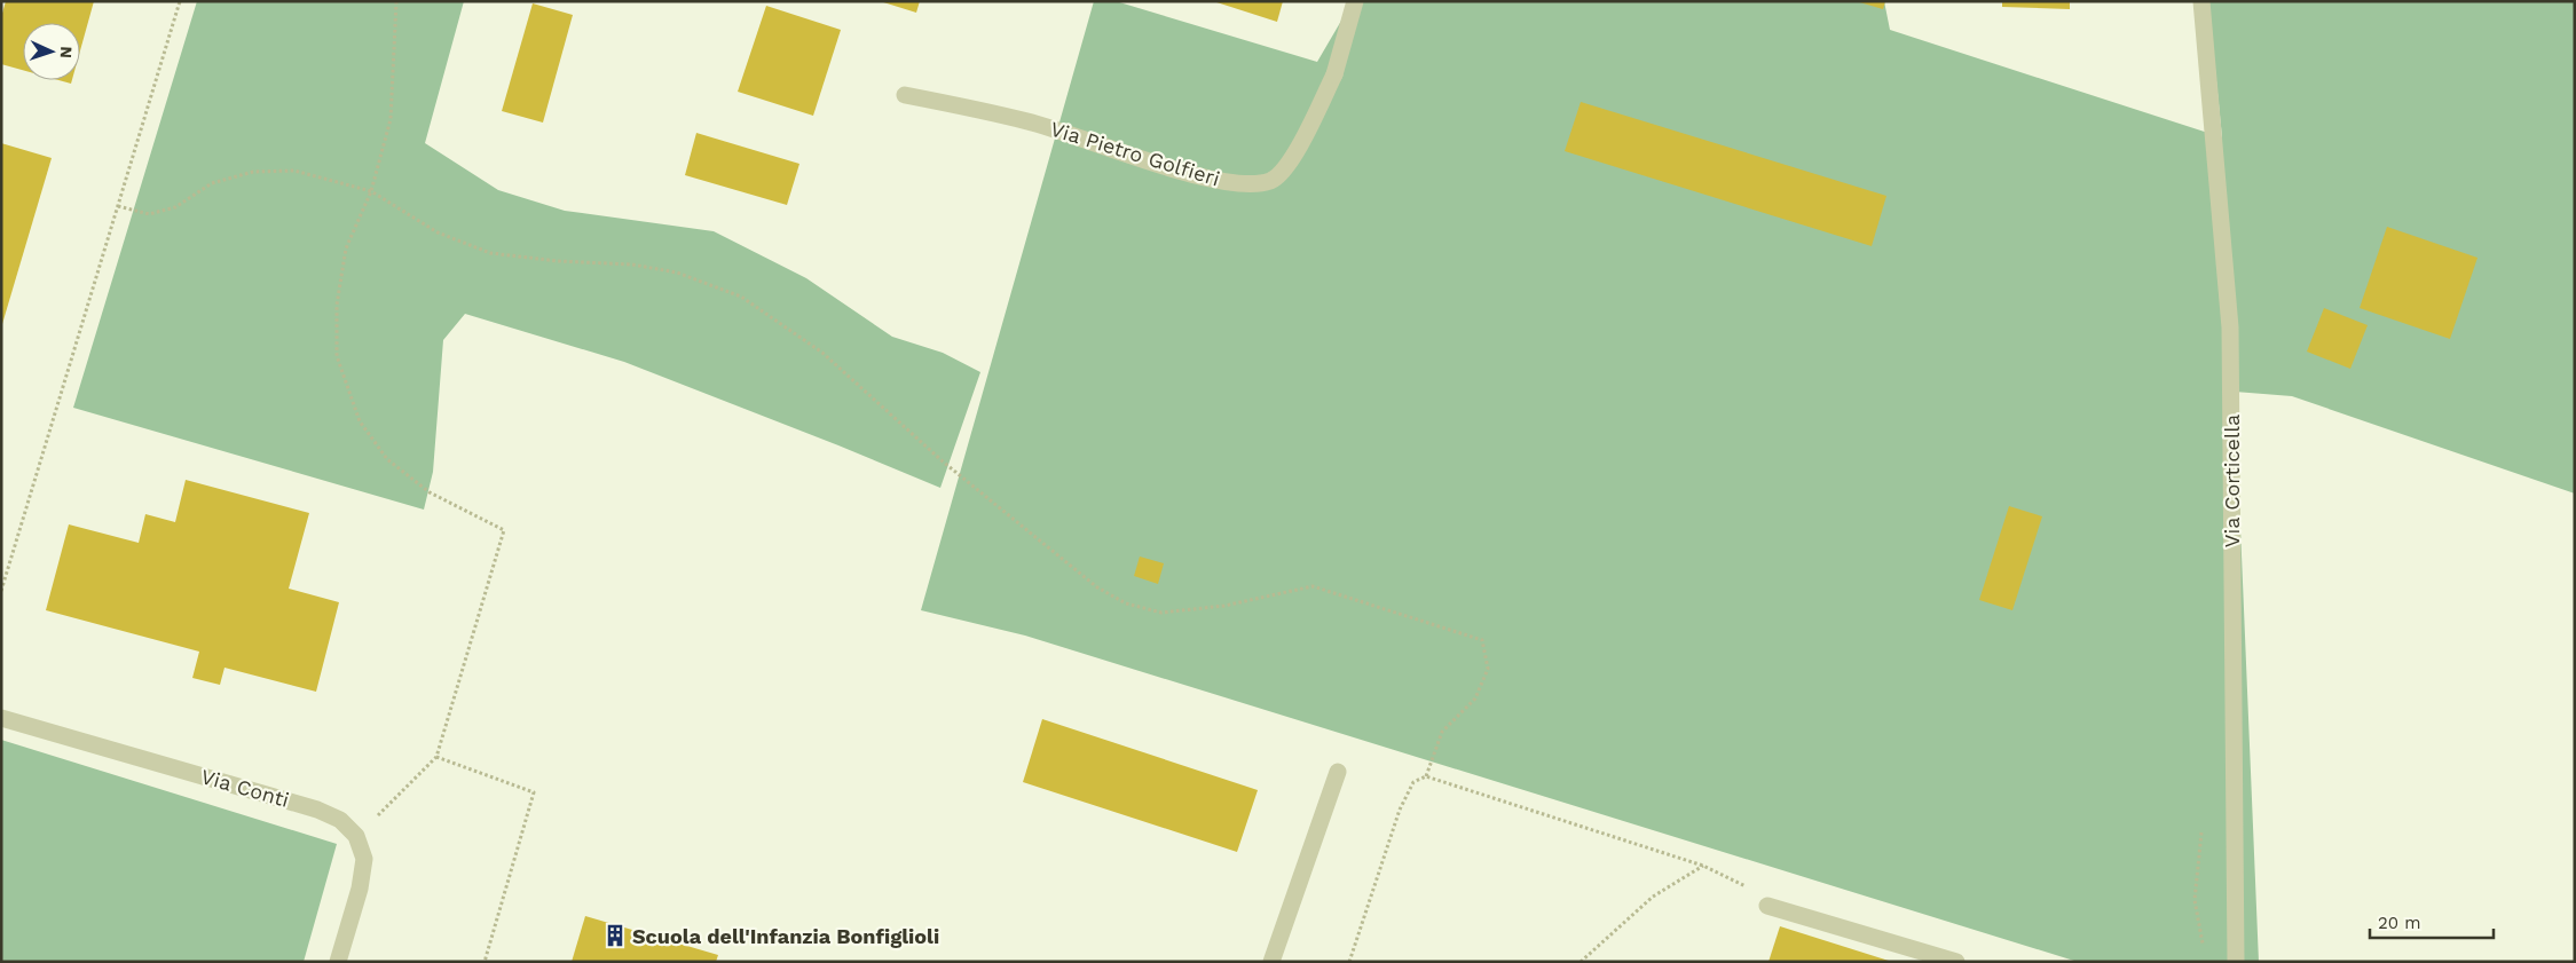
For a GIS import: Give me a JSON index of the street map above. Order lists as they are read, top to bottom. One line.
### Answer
{"streets":{"street":["Via Pietro Golfieri","Via Corticella","Via Conti"]},"places":{"building":["Scuola dell'Infanzia Bonfiglioli"]},"scale_bar":"20 m","north":"right"}
